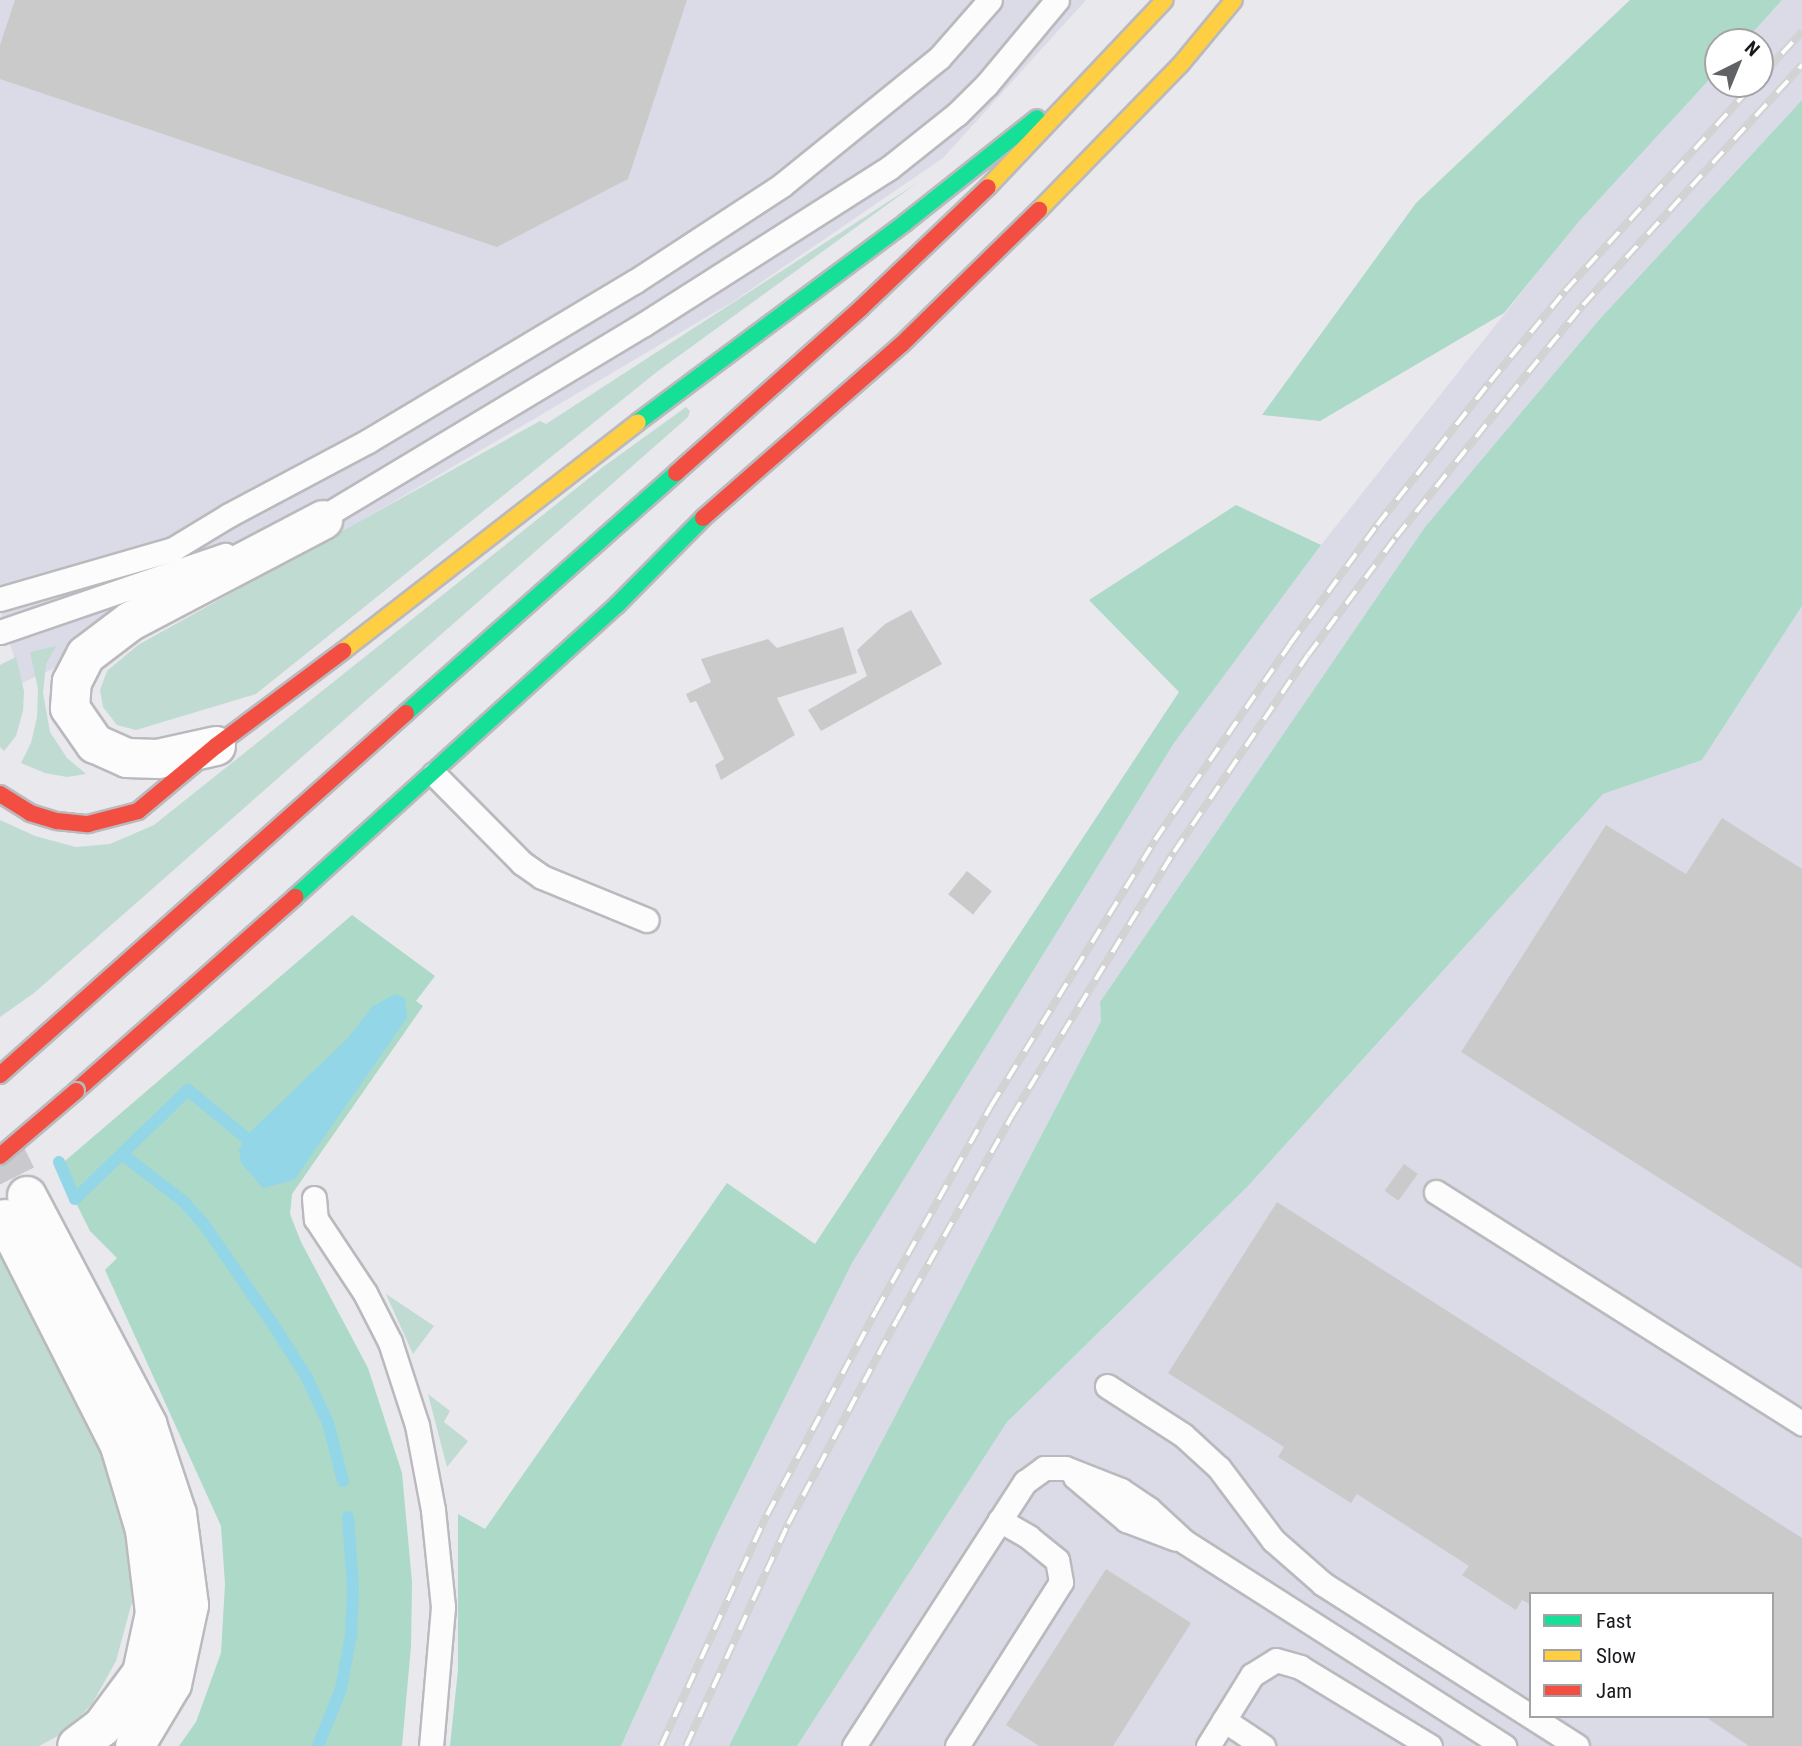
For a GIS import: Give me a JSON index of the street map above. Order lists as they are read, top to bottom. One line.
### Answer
{"legend":["Fast","Slow","Jam"],"north":"top right"}
